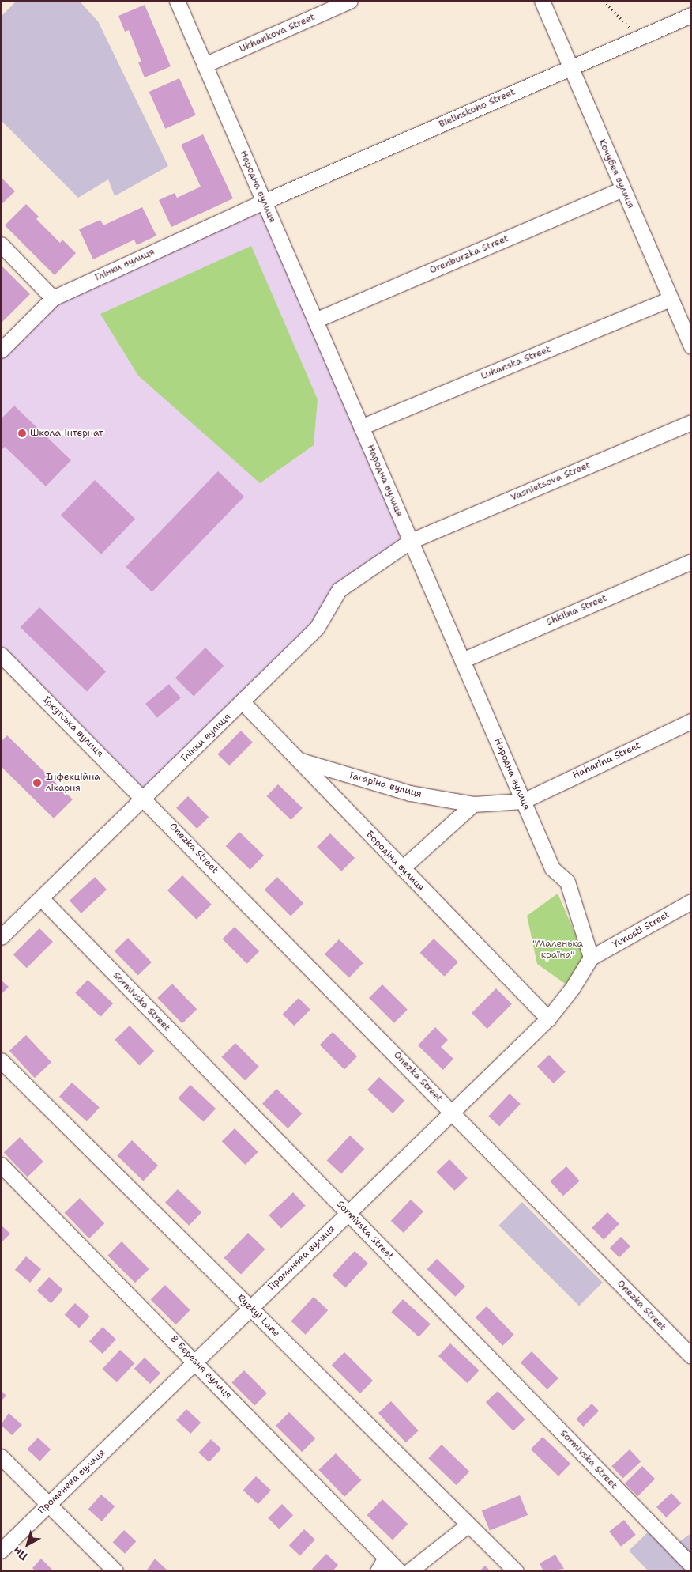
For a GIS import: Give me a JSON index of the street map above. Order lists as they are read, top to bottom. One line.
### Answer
{"streets":{"street":["Ukhankova Street","Bielinskoho Street","Кочубея вулиця","Народна вулиця","Orenburzka Street","Глінки вулиця","Luhanska Street","Vasnietsova Street","Shkilna Street","Іркутська вулиця","Haharina Street","Гагаріна вулиця","Onezka Street","Бородіна вулиця","Yunosti Street","Sormivska Street","Променева вулиця","Ryzkyi Lane","8 Березня вулиця"]},"crossings":[["Ukhankova Street","Народна вулиця"],["Bielinskoho Street","Кочубея вулиця"],["Bielinskoho Street","Народна вулиця"],["Bielinskoho Street","Глінки вулиця"],["Кочубея вулиця","Orenburzka Street"],["Кочубея вулиця","Luhanska Street"],["Народна вулиця","Orenburzka Street"],["Народна вулиця","Глінки вулиця"],["Народна вулиця","Luhanska Street"],["Народна вулиця","Vasnietsova Street"],["Народна вулиця","Shkilna Street"],["Народна вулиця","Haharina Street"],["Народна вулиця","Гагаріна вулиця"],["Народна вулиця","Yunosti Street"],["Народна вулиця","Променева вулиця"],["Глінки вулиця","Vasnietsova Street"],["Глінки вулиця","Іркутська вулиця"],["Глінки вулиця","Onezka Street"],["Глінки вулиця","Бородіна вулиця"],["Глінки вулиця","Sormivska Street"],["Іркутська вулиця","Onezka Street"],["Haharina Street","Гагаріна вулиця"],["Гагаріна вулиця","Бородіна вулиця"],["Onezka Street","Променева вулиця"],["Бородіна вулиця","Променева вулиця"],["Yunosti Street","Променева вулиця"],["Sormivska Street","Променева вулиця"],["Променева вулиця","Ryzkyi Lane"],["Променева вулиця","8 Березня вулиця"]],"parks":["\"Маленька країна\""],"places":["Школа-інтернат","Інфекційна лікарня"],"north":"bottom left"}
